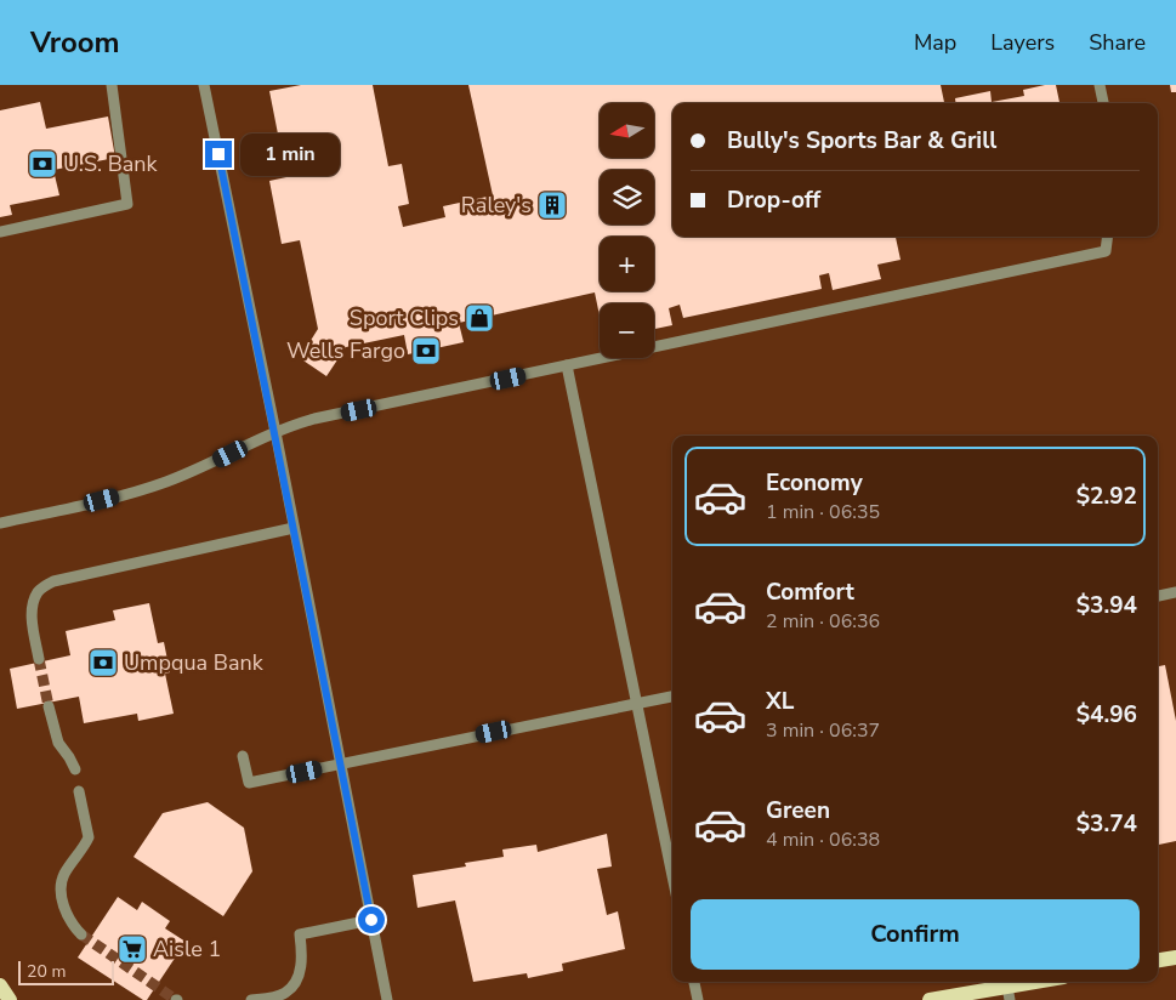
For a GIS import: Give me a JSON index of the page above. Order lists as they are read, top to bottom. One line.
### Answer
{"places":{"bank":["U.S. Bank","Wells Fargo","Umpqua Bank"],"building":["Raley's"],"shop":["Sport Clips"],"supermarket":["Aisle 1"]},"scale_bar":"20 m","north":"left","page":{"header":"Vroom","nav":["Map","Layers","Share"],"map_buttons":["+","−"],"banner":["Bully's Sports Bar & Grill","Drop-off"],"bubble":"1 min","list":[{"name":"Economy","note":"1 min · 06:35","value":"$2.92"},{"name":"Comfort","note":"2 min · 06:36","value":"$3.94"},{"name":"XL","note":"3 min · 06:37","value":"$4.96"},{"name":"Green","note":"4 min · 06:38","value":"$3.74"}],"buttons":"Confirm","scale":"20 m"}}
